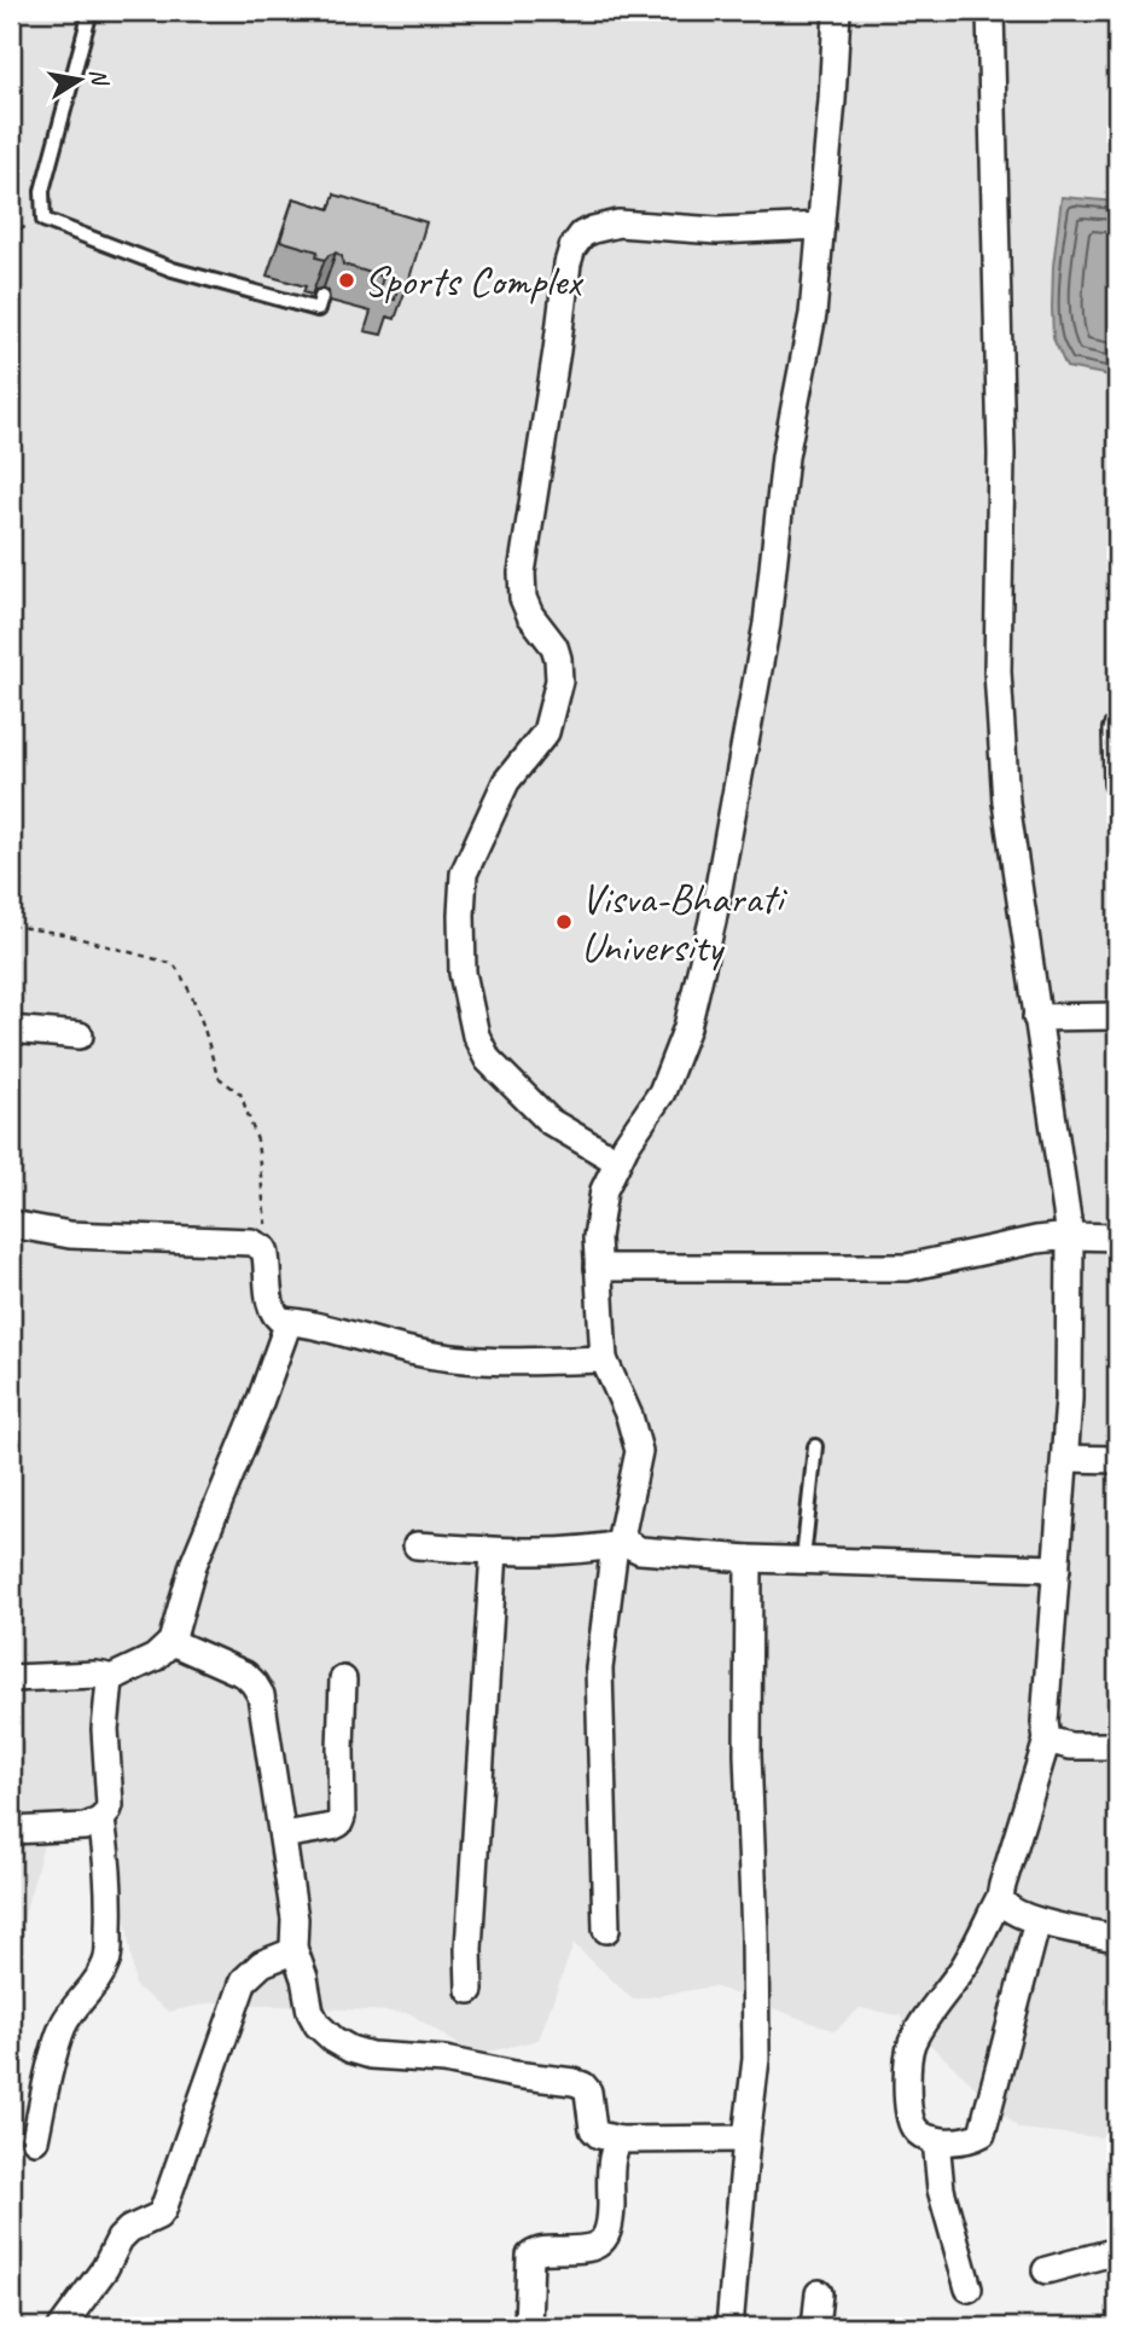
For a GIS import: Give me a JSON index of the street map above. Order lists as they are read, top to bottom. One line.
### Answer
{"places":["Sports Complex","Visva-Bharati University"],"north":"right"}
